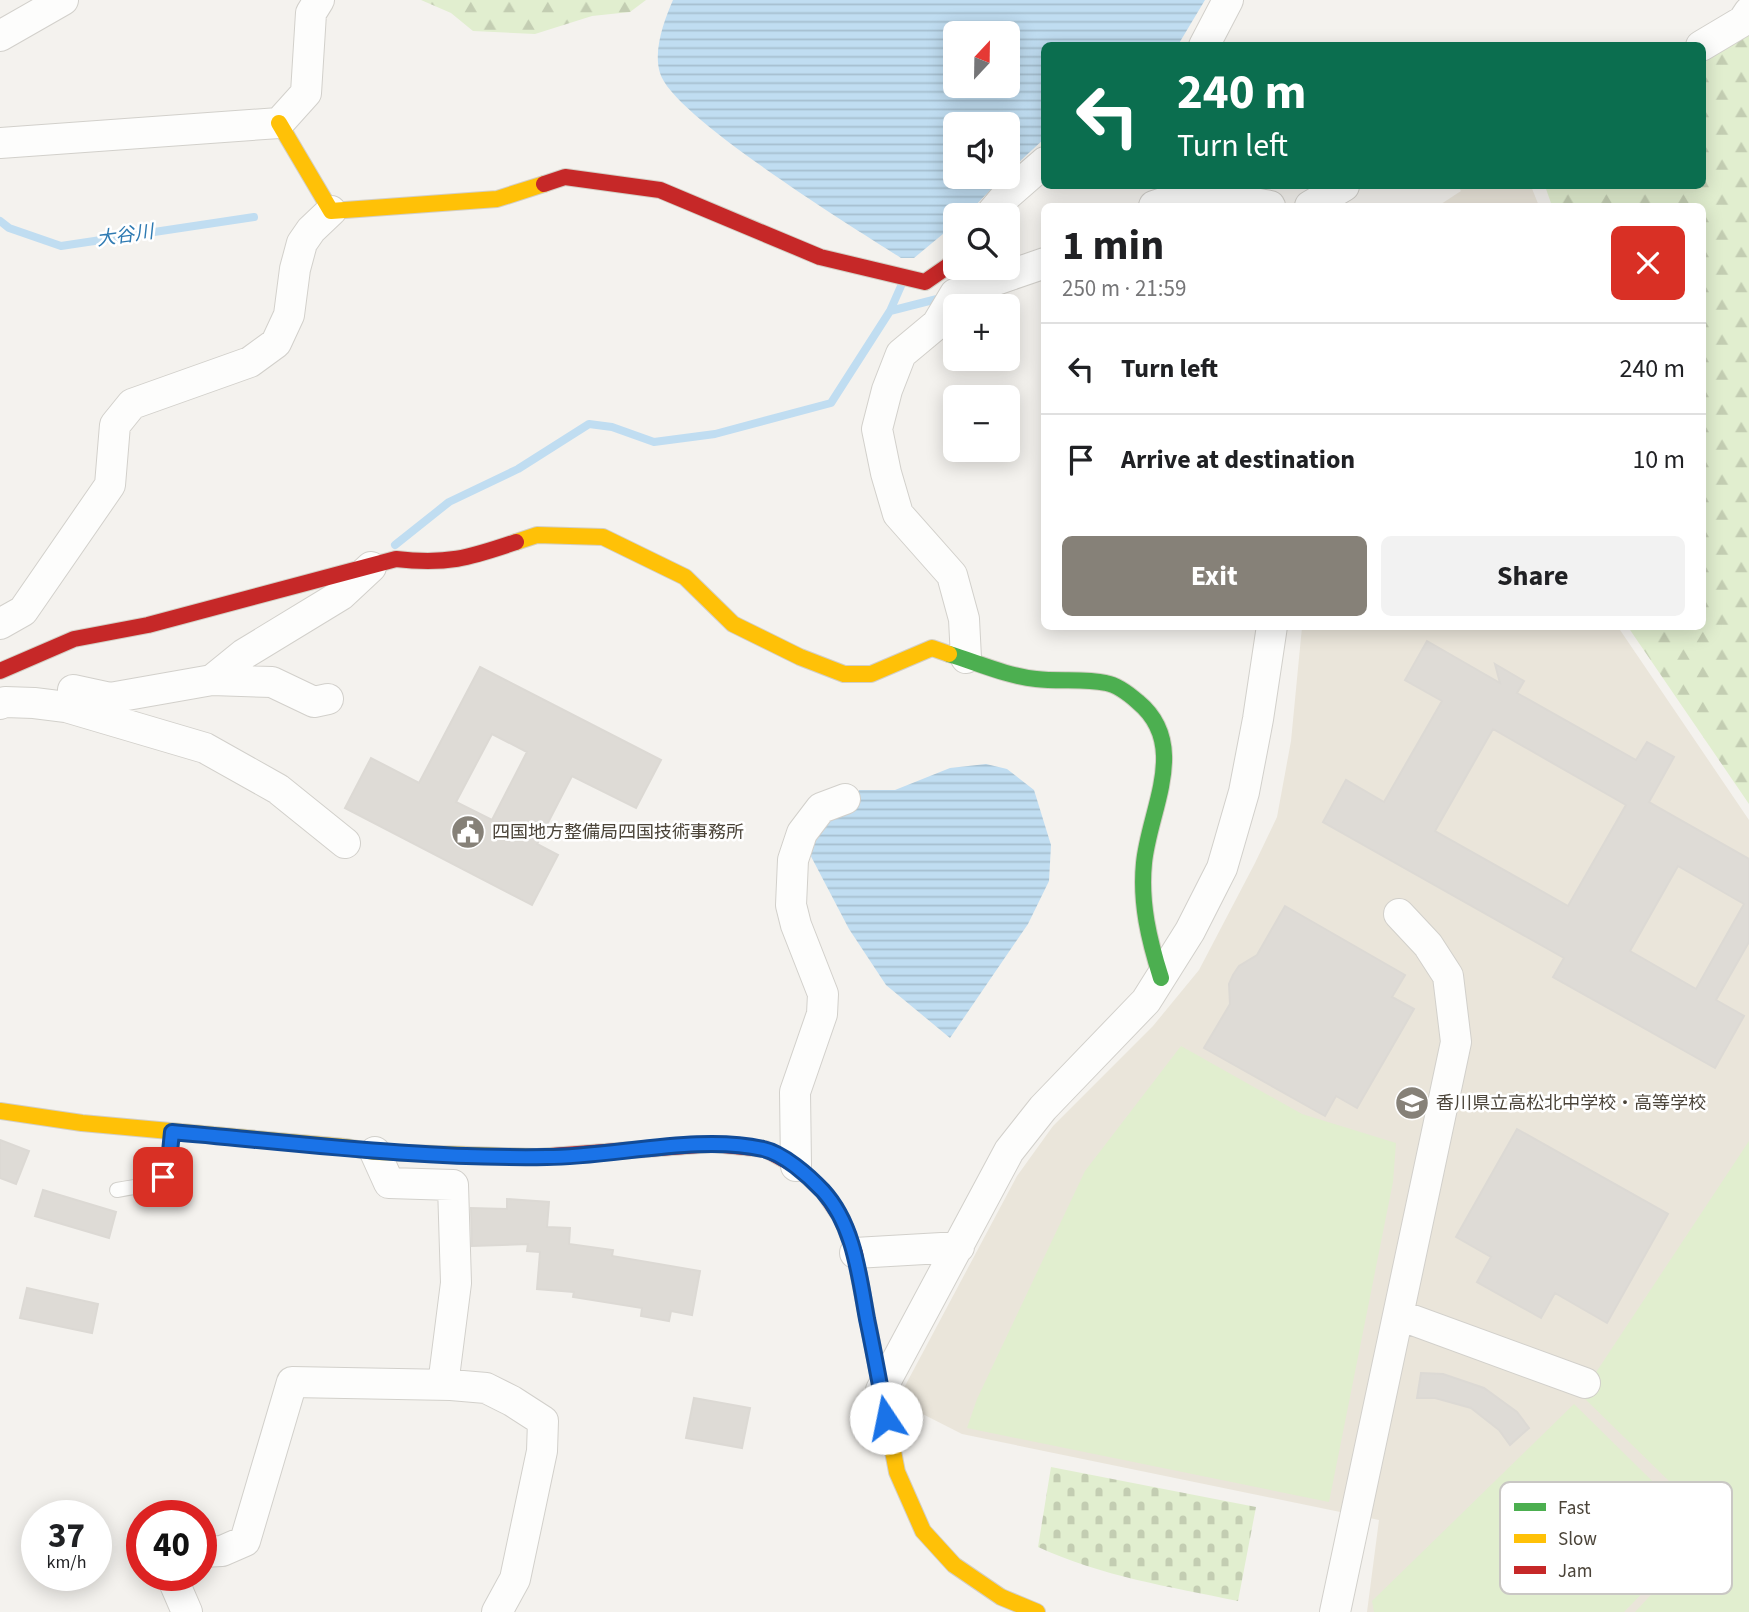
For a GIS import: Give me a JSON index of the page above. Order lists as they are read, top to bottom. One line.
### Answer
{"water":["大谷川"],"places":{"public building":["四国地方整備局四国技術事務所"],"school or university":["香川県立高松北中学校・高等学校"]},"legend":["Fast","Slow","Jam"],"north":"top","page":{"map_buttons":["+","−"],"turn":["240 m","Turn left"],"heading":["1 min","250 m · 21:59"],"list":[{"name":"Turn left","value":"240 m"},{"name":"Arrive at destination","value":"10 m"}],"buttons":["Exit","Share"],"speed":"37 km/h","limit":"40"}}
